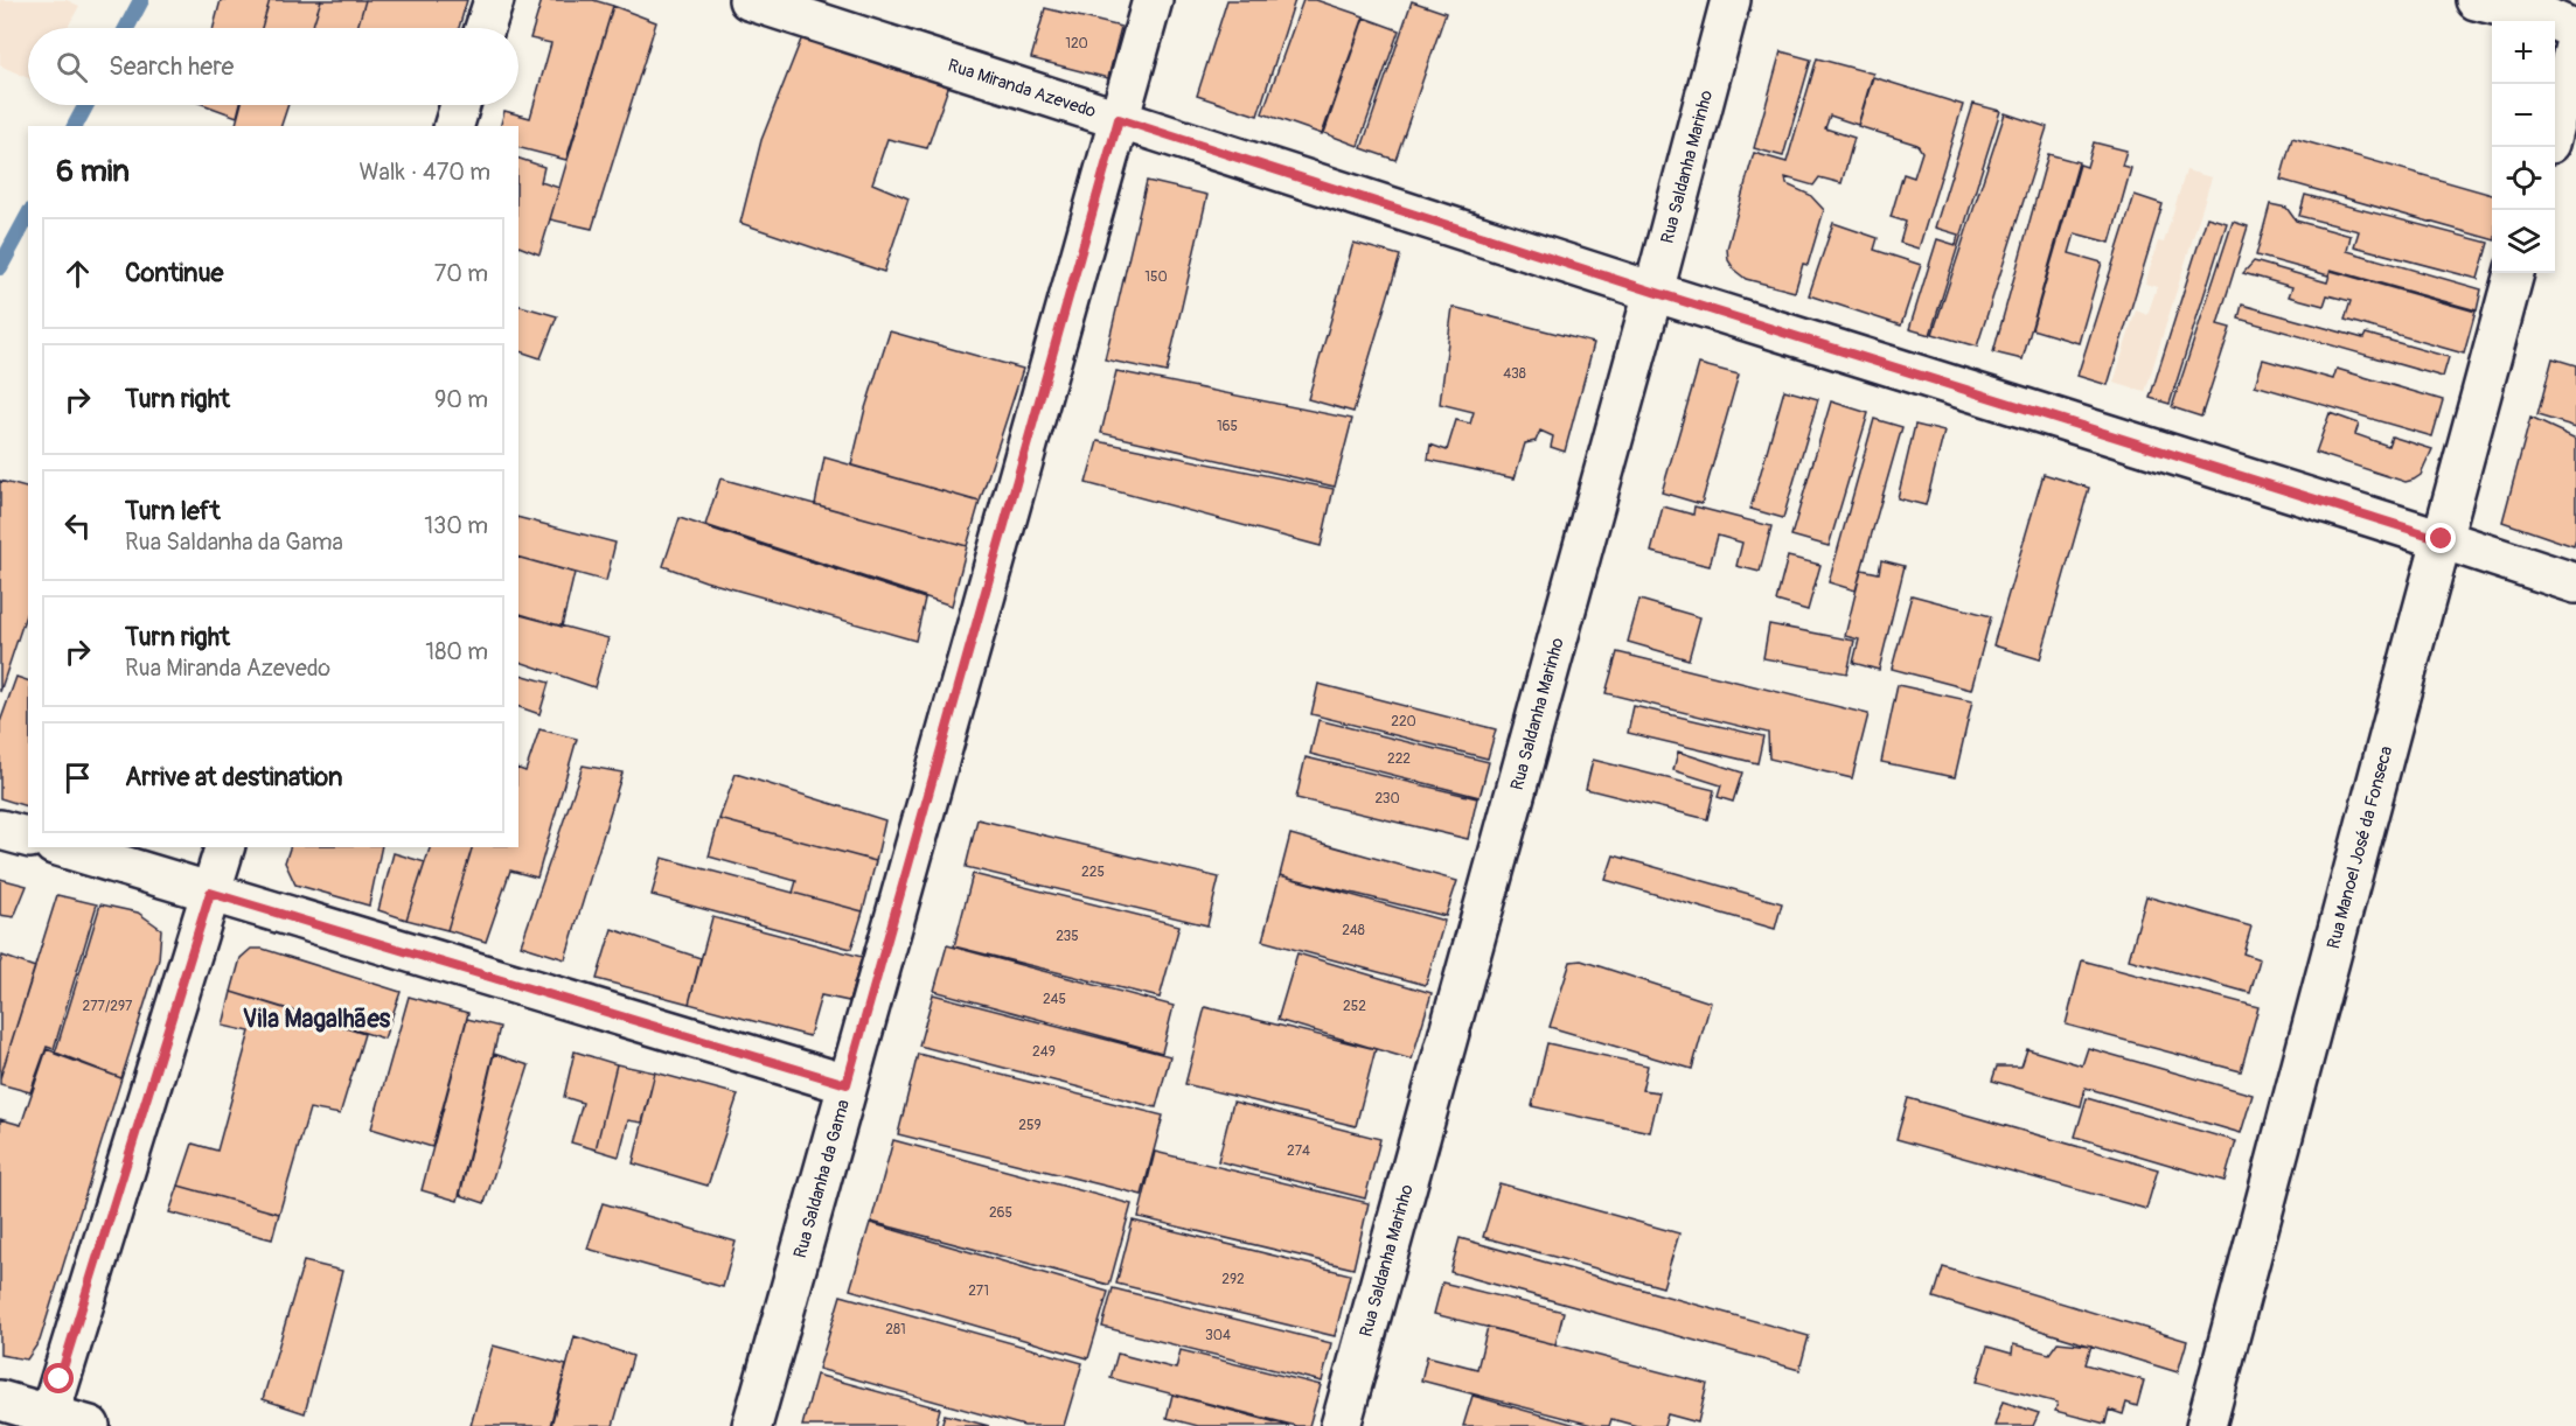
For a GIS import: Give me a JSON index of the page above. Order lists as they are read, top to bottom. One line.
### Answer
{"streets":{"street":["Rua Miranda Azevedo","Rua Saldanha Marinho","Rua Manoel José da Fonseca","Rua Saldanha da Gama"]},"crossings":[["Rua Miranda Azevedo","Rua Saldanha Marinho"],["Rua Miranda Azevedo","Rua Manoel José da Fonseca"],["Rua Miranda Azevedo","Rua Saldanha da Gama"]],"districts":["Vila Magalhães"],"house_numbers":["120","150","438","165","220","222","230","225","248","235","245","277/297","252","249","259","274","265","292","271","281","304"],"page":{"map_buttons":["+","−"],"search":"Search here","heading":["6 min","Walk · 470 m"],"list":[["Continue","70 m"],["Turn right","90 m"],["Turn left","Rua Saldanha da Gama","130 m"],["Turn right","Rua Miranda Azevedo","180 m"],"Arrive at destination"]}}
